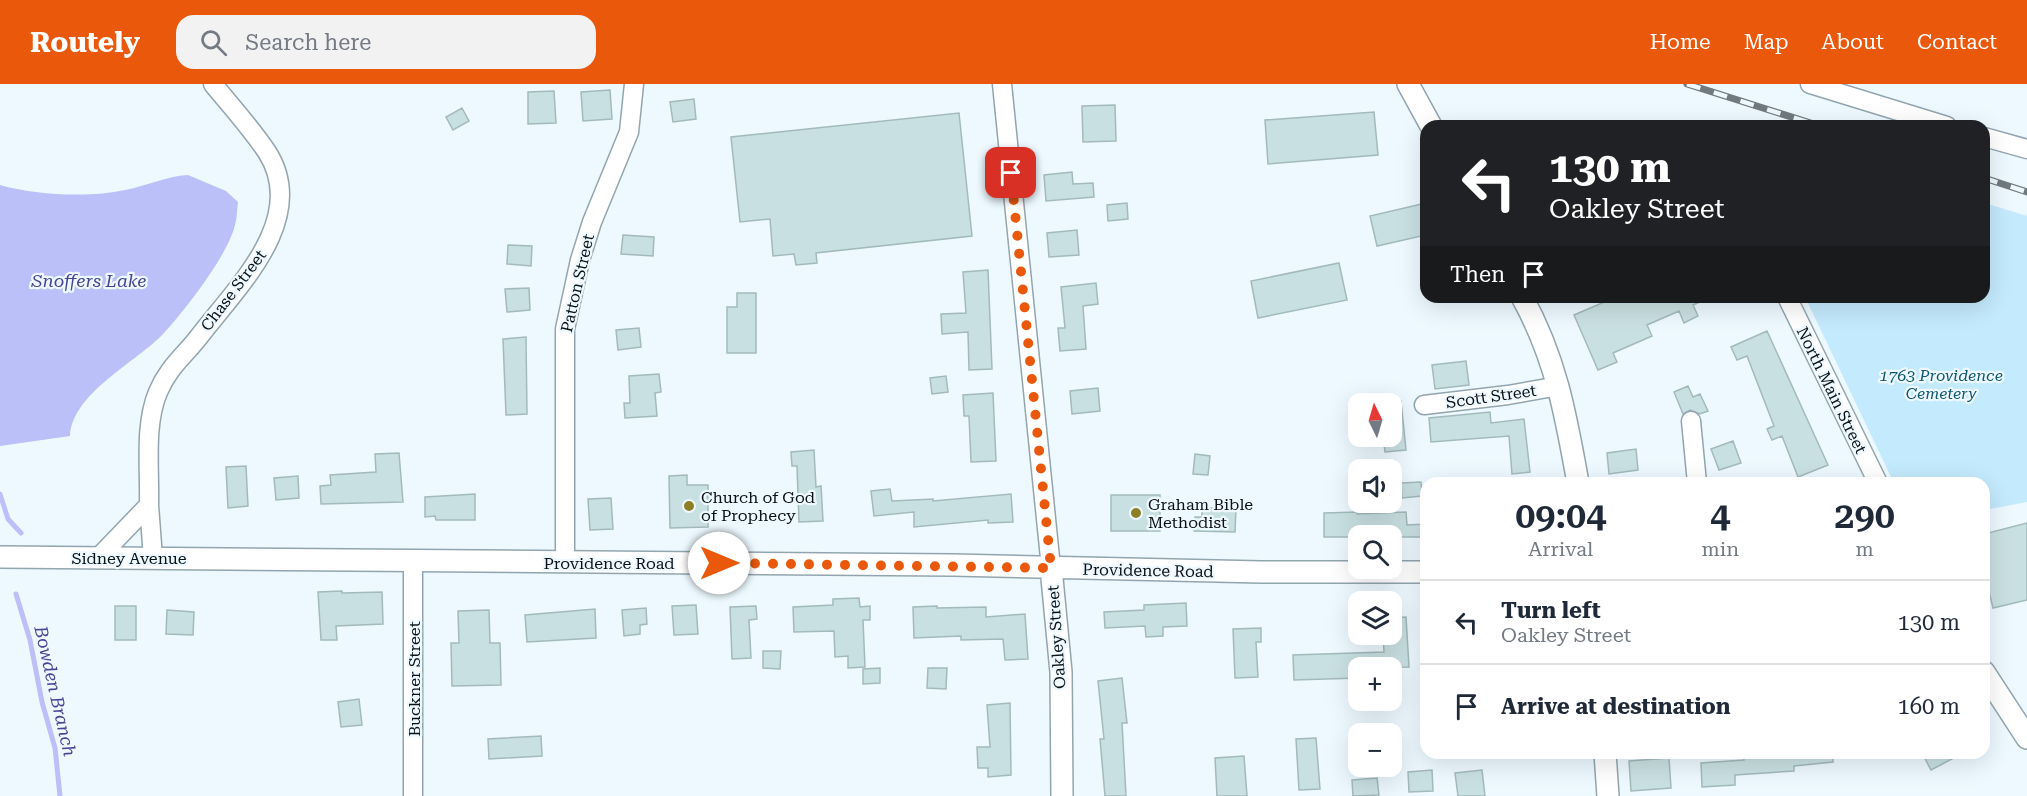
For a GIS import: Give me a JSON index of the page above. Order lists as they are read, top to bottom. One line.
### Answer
{"streets":{"street":["Patton Street","Chase Street","North Main Street","Scott Street","Sidney Avenue","Providence Road","Oakley Street","Buckner Street"]},"crossings":[["Patton Street","Providence Road"],["Chase Street","Sidney Avenue"],["Sidney Avenue","Providence Road"],["Providence Road","Oakley Street"],["Providence Road","Buckner Street"]],"water":["Snoffers Lake","Bowden Branch"],"parks":["1763 Providence Cemetery"],"places":["Church of God of Prophecy","Graham Bible Methodist"],"north":"top","page":{"header":"Routely","search":"Search here","nav":["Home","Map","About","Contact"],"turn":["130 m","Oakley Street"],"then":"Then","map_buttons":["+","−"],"eta":["09:04","Arrival","4","min","290","m"],"list":[{"name":"Turn left","note":"Oakley Street","value":"130 m"},{"name":"Arrive at destination","value":"160 m"}]}}
